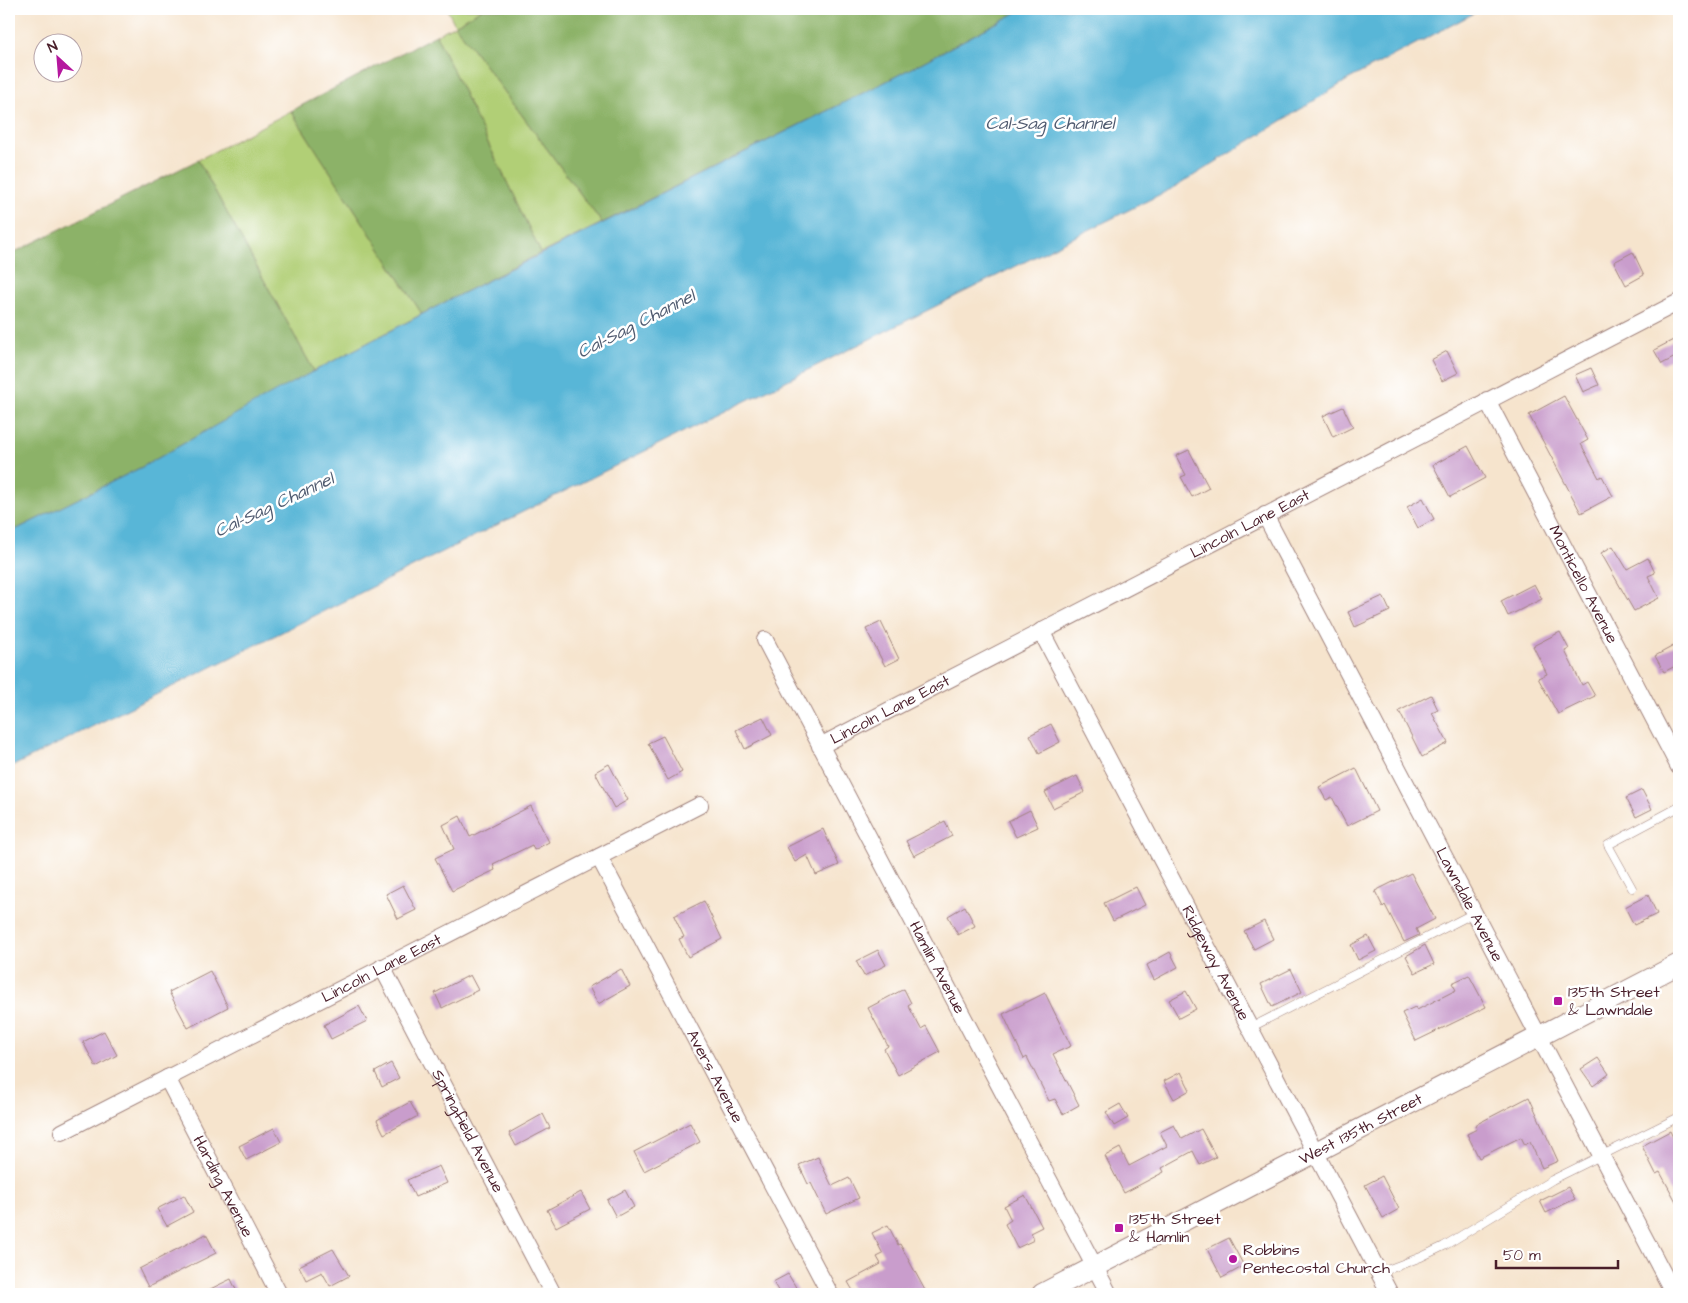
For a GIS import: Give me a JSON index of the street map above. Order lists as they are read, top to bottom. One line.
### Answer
{"streets":{"street":["Lincoln Lane East","Monticello Avenue","Lawndale Avenue","Ridgeway Avenue","Hamlin Avenue","Avers Avenue","West 135th Street","Springfield Avenue","Harding Avenue"]},"crossings":[["Lincoln Lane East","Monticello Avenue"],["Lincoln Lane East","Lawndale Avenue"],["Lincoln Lane East","Ridgeway Avenue"],["Lincoln Lane East","Hamlin Avenue"],["Lincoln Lane East","Avers Avenue"],["Lincoln Lane East","Springfield Avenue"],["Lincoln Lane East","Harding Avenue"],["Lawndale Avenue","West 135th Street"],["Ridgeway Avenue","West 135th Street"],["Hamlin Avenue","West 135th Street"]],"water":["Cal-Sag Channel"],"places":{"transit":["135th Street & Lawndale","135th Street & Hamlin"],"other":["Robbins Pentecostal Church"]},"scale_bar":"50 m","north":"top left"}
